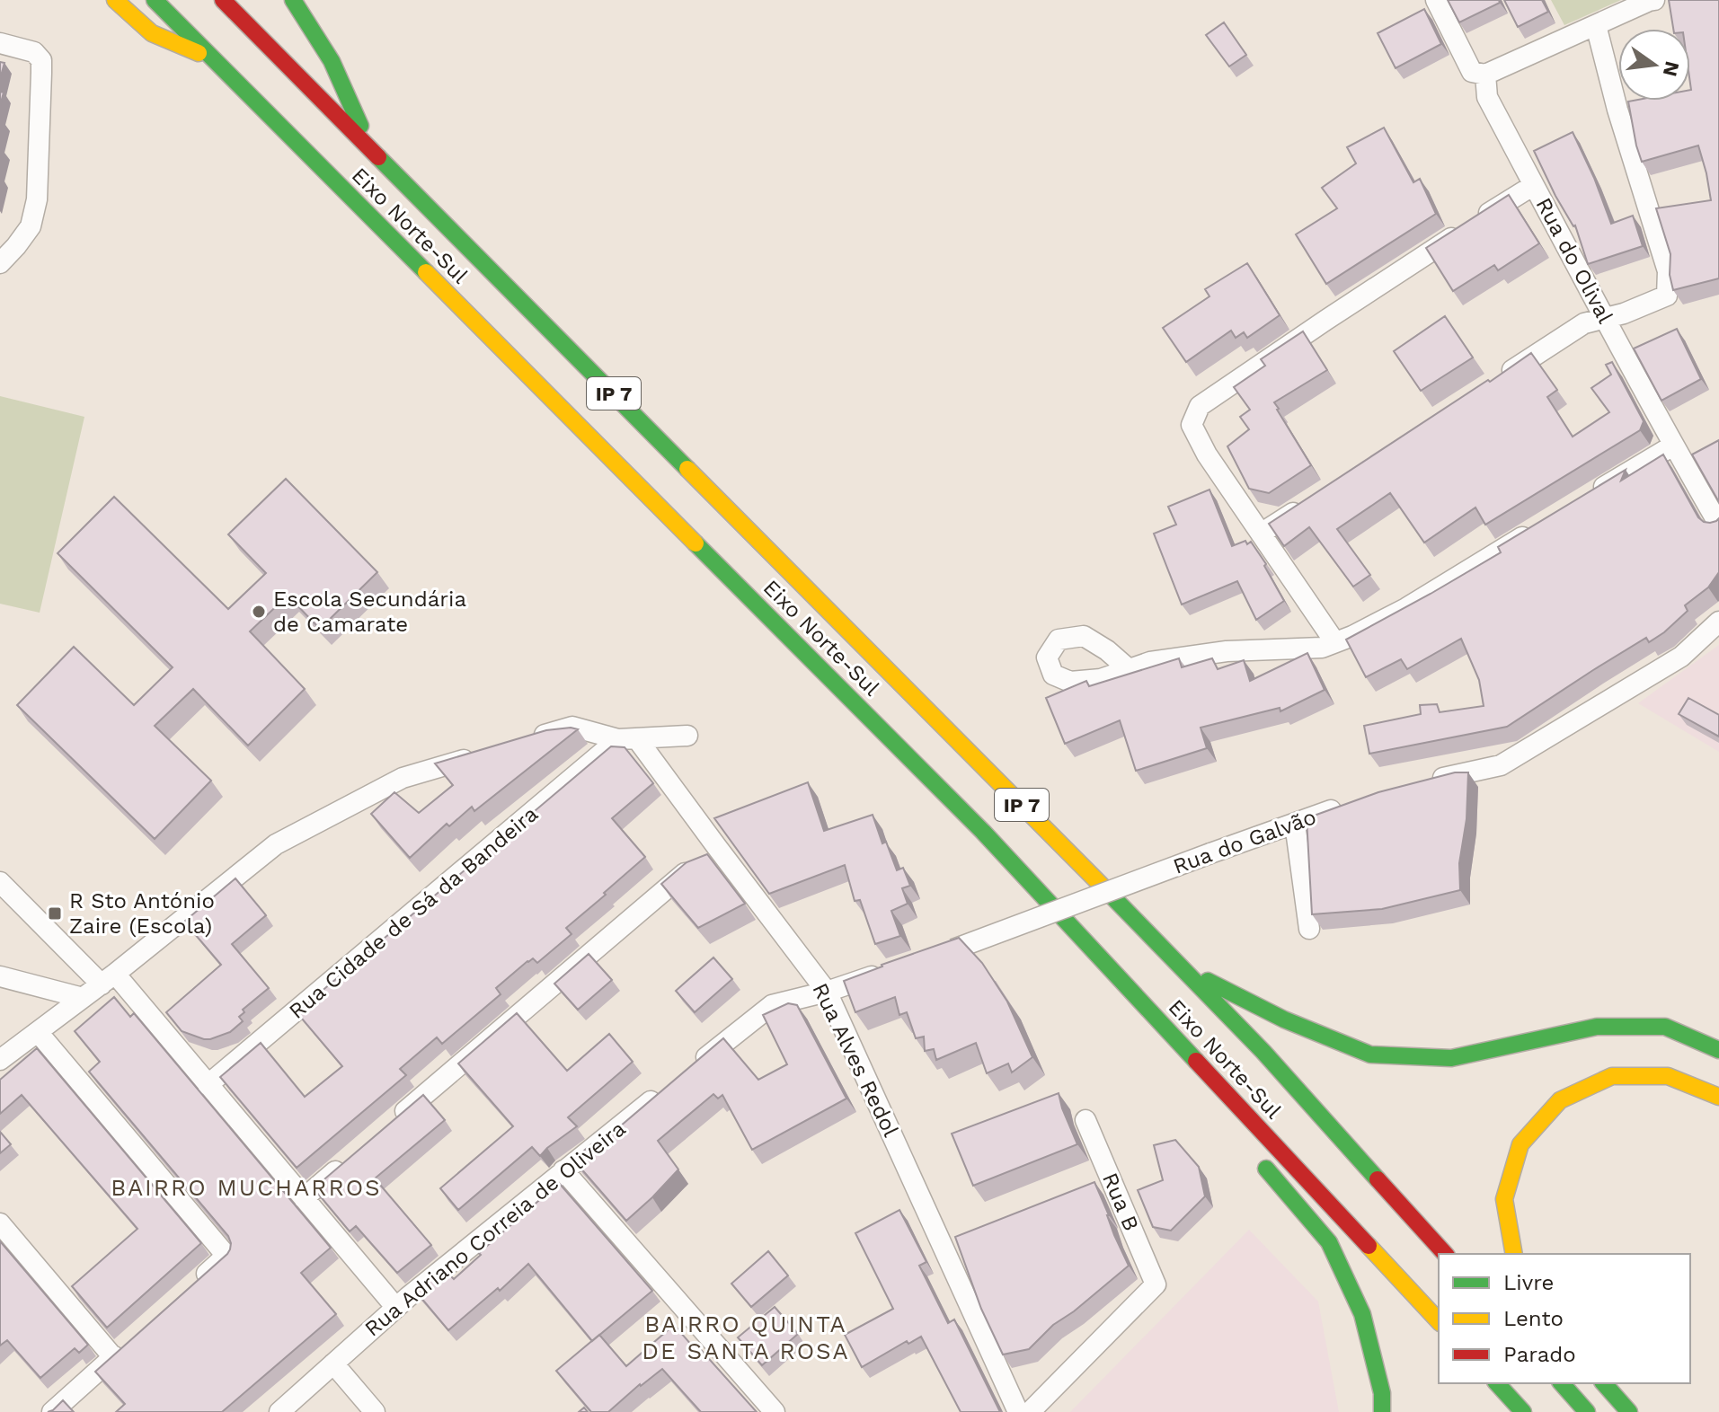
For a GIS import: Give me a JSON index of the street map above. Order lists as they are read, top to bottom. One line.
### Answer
{"streets":{"highway":["Eixo Norte-Sul","IP 7"],"street":["Rua do Olival","Rua do Galvão","Rua Cidade de Sá da Bandeira","Rua Alves Redol","Rua B","Rua Adriano Correia de Oliveira"]},"crossings":[["Rua Cidade de Sá da Bandeira","Rua Alves Redol"]],"districts":["BAIRRO MUCHARROS","BAIRRO QUINTA DE SANTA ROSA"],"places":{"other":["Escola Secundária de Camarate"],"transit":["R Sto António Zaire (Escola)"]},"legend":["Livre","Lento","Parado"],"north":"right"}
